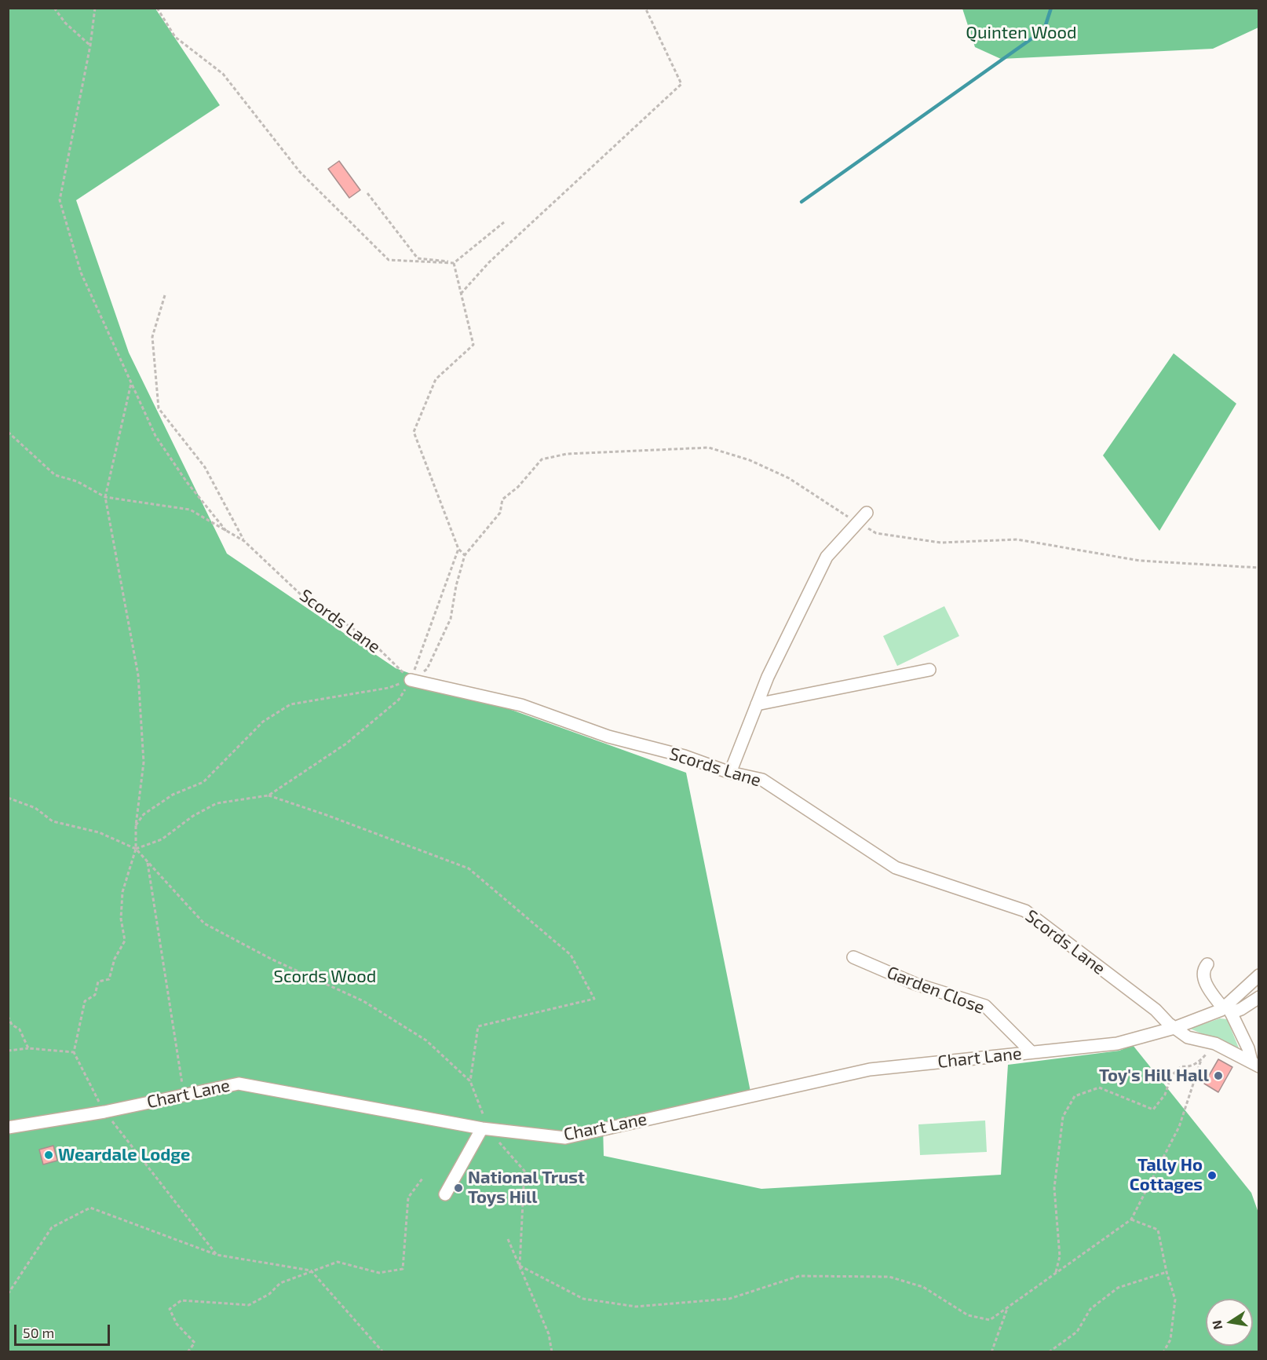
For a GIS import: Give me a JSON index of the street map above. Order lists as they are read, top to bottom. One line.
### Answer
{"streets":{"street":["Scords Lane","Garden Close","Chart Lane"]},"crossings":[["Scords Lane","Chart Lane"],["Garden Close","Chart Lane"]],"parks":["Quinten Wood","Scords Wood"],"places":["Toy's Hill Hall","Weardale Lodge","Tally Ho Cottages","National Trust Toys Hill"],"scale_bar":"50 m","north":"left"}
